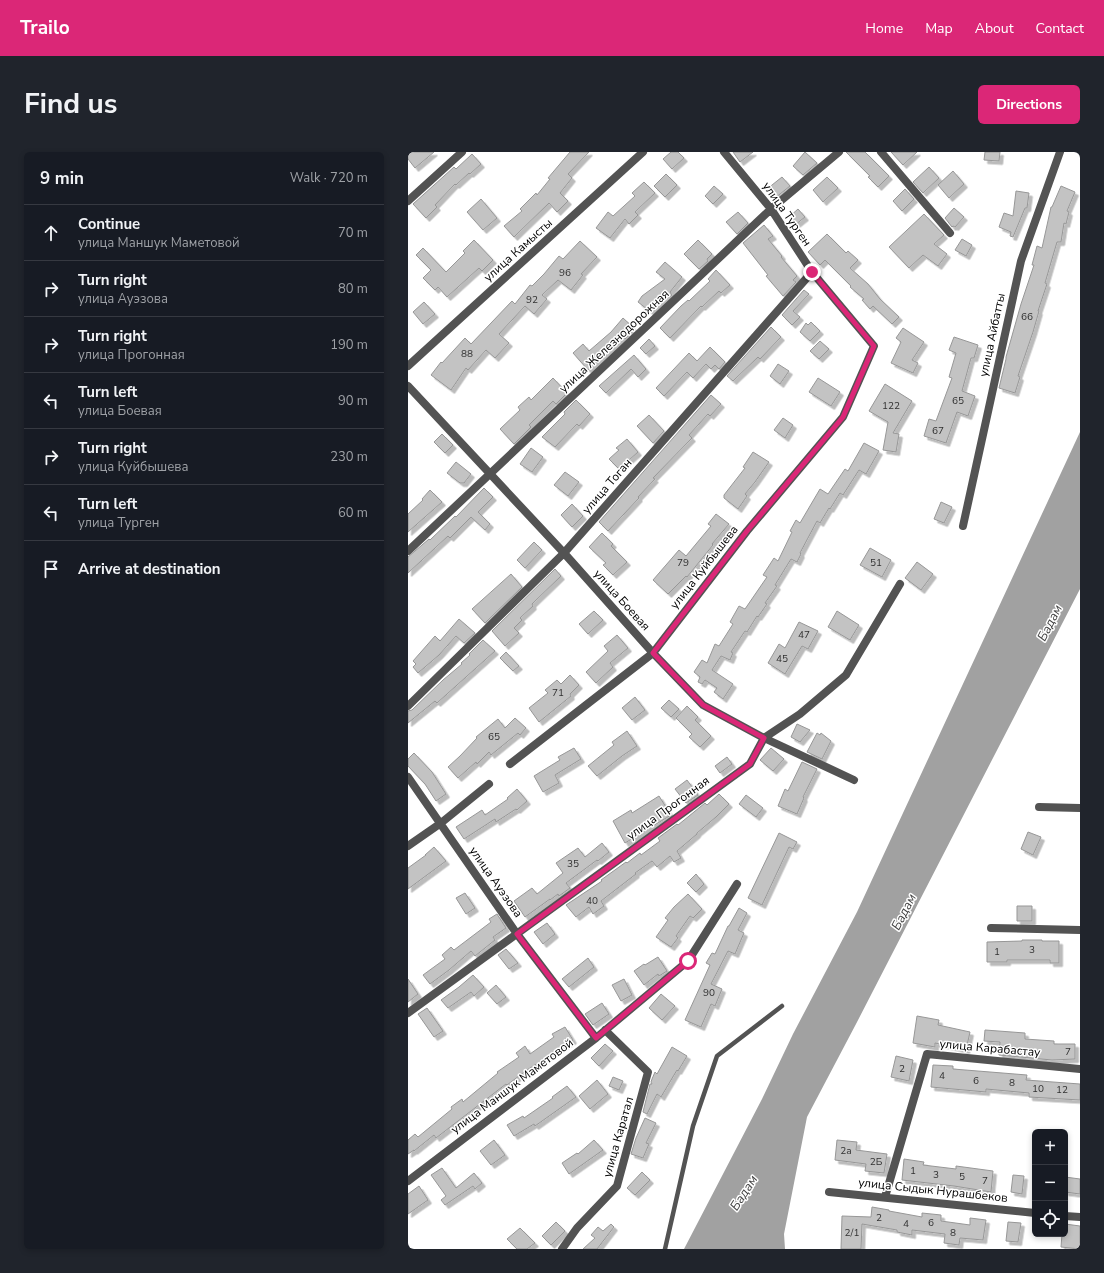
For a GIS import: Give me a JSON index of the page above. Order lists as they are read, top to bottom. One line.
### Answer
{"streets":{"street":["улица Турген","улица Камысты","улица Айбатты","улица Железнодорожная","улица Тоган","улица Куйбышева","улица Боевая","улица Прогонная","улица Ауэзова","улица Карабастау","улица Маншук Маметовой","улица Каратал","улица Сыдык Нурашбеков"]},"crossings":[["улица Турген","улица Железнодорожная"],["улица Турген","улица Тоган"],["улица Турген","улица Куйбышева"],["улица Железнодорожная","улица Боевая"],["улица Тоган","улица Боевая"],["улица Куйбышева","улица Боевая"],["улица Боевая","улица Прогонная"],["улица Прогонная","улица Ауэзова"],["улица Ауэзова","улица Маншук Маметовой"],["улица Карабастау","улица Сыдык Нурашбеков"],["улица Маншук Маметовой","улица Каратал"]],"water":["Бадам"],"house_numbers":["96","92","66","88","65","122","67","79","51","47","45","71","65","35","40","3","1","90","7","2","4","6","8","10","12","2а","2Б","1","3","5","7","2","6","4","2/1","8"],"page":{"header":"Trailo","nav":["Home","Map","About","Contact"],"title":"Find us","buttons":"Directions","heading":["9 min","Walk · 720 m"],"list":[["Continue","улица Маншук Маметовой","70 m"],["Turn right","улица Ауэзова","80 m"],["Turn right","улица Прогонная","190 m"],["Turn left","улица Боевая","90 m"],["Turn right","улица Куйбышева","230 m"],["Turn left","улица Турген","60 m"],"Arrive at destination"],"map_buttons":["+","−"]}}
